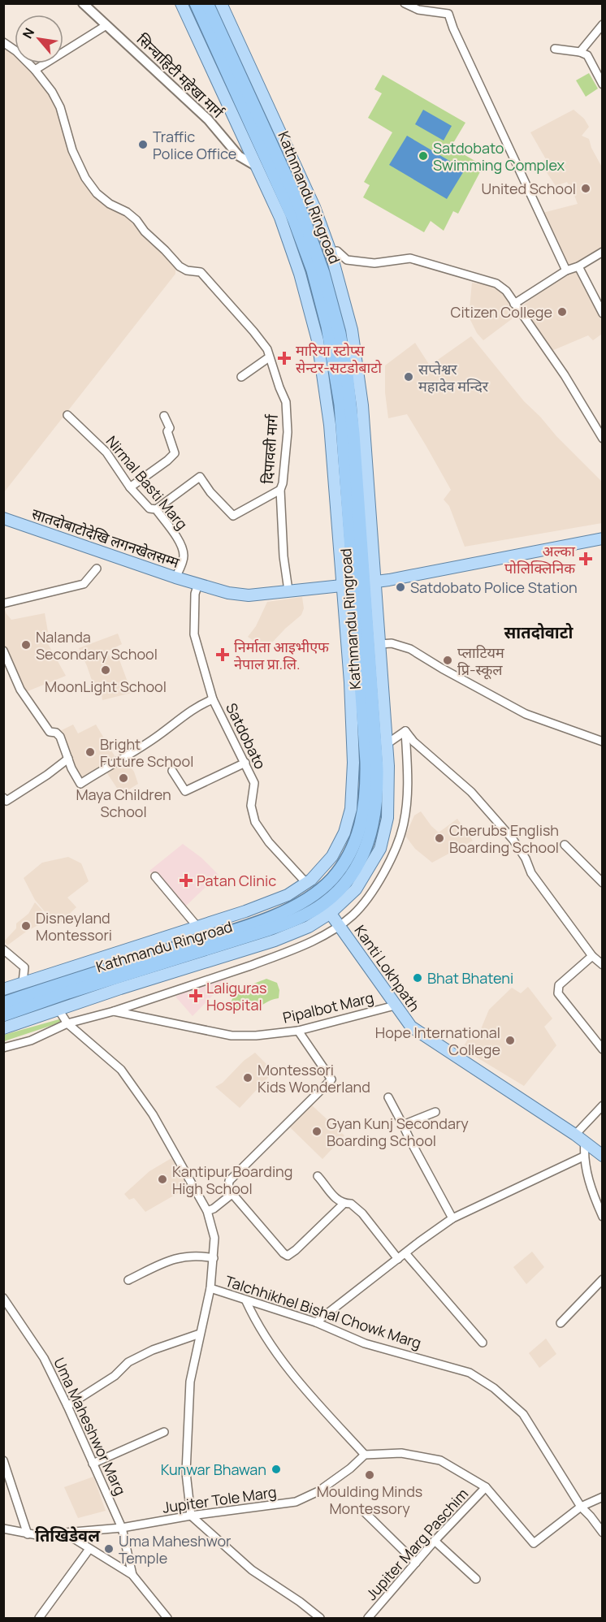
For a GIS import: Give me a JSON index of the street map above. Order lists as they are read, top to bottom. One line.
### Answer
{"streets":{"highway":["Kathmandu Ringroad"],"main road":["सातदोबाटोदेखि लगनखेलसम्म","Kanti Lokhpath"],"street":["सिन्चाहिटी महेखा मार्ग","दिपावली मार्ग","Nirmal Basti Marg","Satdobato","Pipalbot Marg","Talchhikhel Bishal Chowk Marg","Uma Maheshwor Marg","Jupiter Tole Marg","Jupiter Marg Paschim"]},"crossings":[["Kathmandu Ringroad","सातदोबाटोदेखि लगनखेलसम्म"],["Kathmandu Ringroad","Kanti Lokhpath"],["दिपावली मार्ग","सातदोबाटोदेखि लगनखेलसम्म"],["Nirmal Basti Marg","सातदोबाटोदेखि लगनखेलसम्म"],["सातदोबाटोदेखि लगनखेलसम्म","Satdobato"],["Satdobato","Kanti Lokhpath"],["Kanti Lokhpath","Pipalbot Marg"],["Pipalbot Marg","Talchhikhel Bishal Chowk Marg"],["Uma Maheshwor Marg","Jupiter Tole Marg"]],"districts":["सातदोवाटो","तिखिडेवल"],"places":{"other":["Traffic Police Office","Satdobato Swimming Complex","United School","Citizen College","सप्तेश्वर महादेव मन्दिर","Satdobato Police Station","Nalanda Secondary School","प्लाटियम प्रि-स्कूल","MoonLight School","Bright Future School","Maya Children School","Cherubs English Boarding School","Disneyland Montessori","Bhat Bhateni","Hope International College","Montessori Kids Wonderland","Gyan Kunj Secondary Boarding School","Kantipur Boarding High School","Kunwar Bhawan","Moulding Minds Montessory","Uma Maheshwor Temple"],"health":["मारिया स्टोप्स सेन्टर-सटडोबाटो","अल्का पोलिक्लिनिक","निर्माता आइभीएफ नेपाल प्रा.लि.","Patan Clinic","Laliguras Hospital"]},"north":"top left"}
